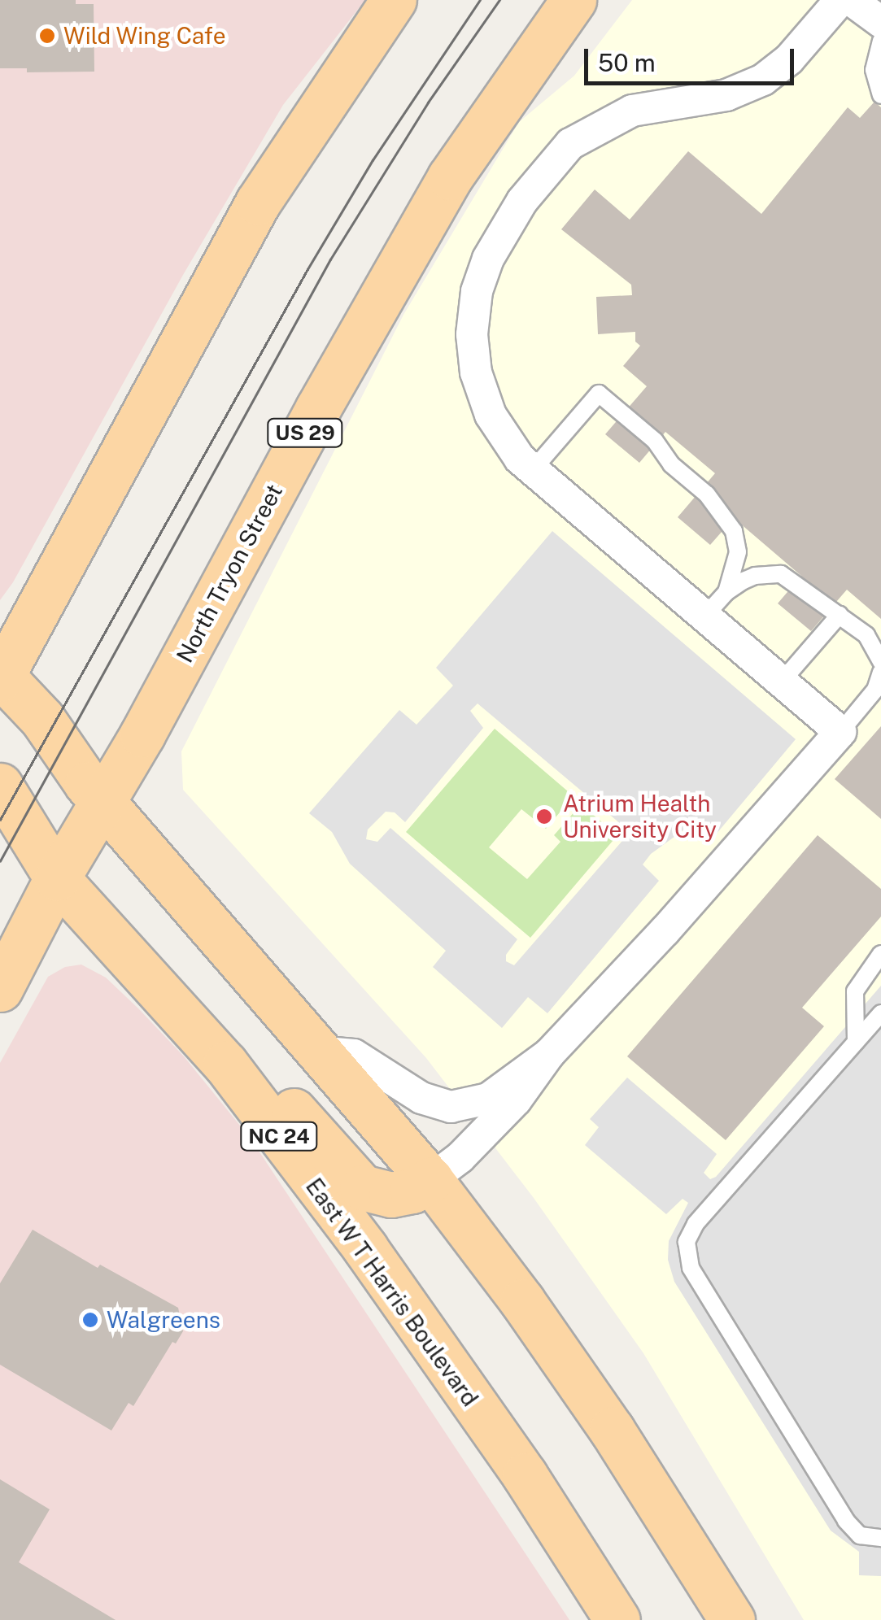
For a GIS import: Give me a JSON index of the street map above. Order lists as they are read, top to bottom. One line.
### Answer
{"streets":{"main road":["US 29","North Tryon Street","NC 24","East W T Harris Boulevard"]},"crossings":[["North Tryon Street","East W T Harris Boulevard"]],"places":["Wild Wing Cafe","Atrium Health University City","Walgreens"],"scale_bar":"50 m"}
